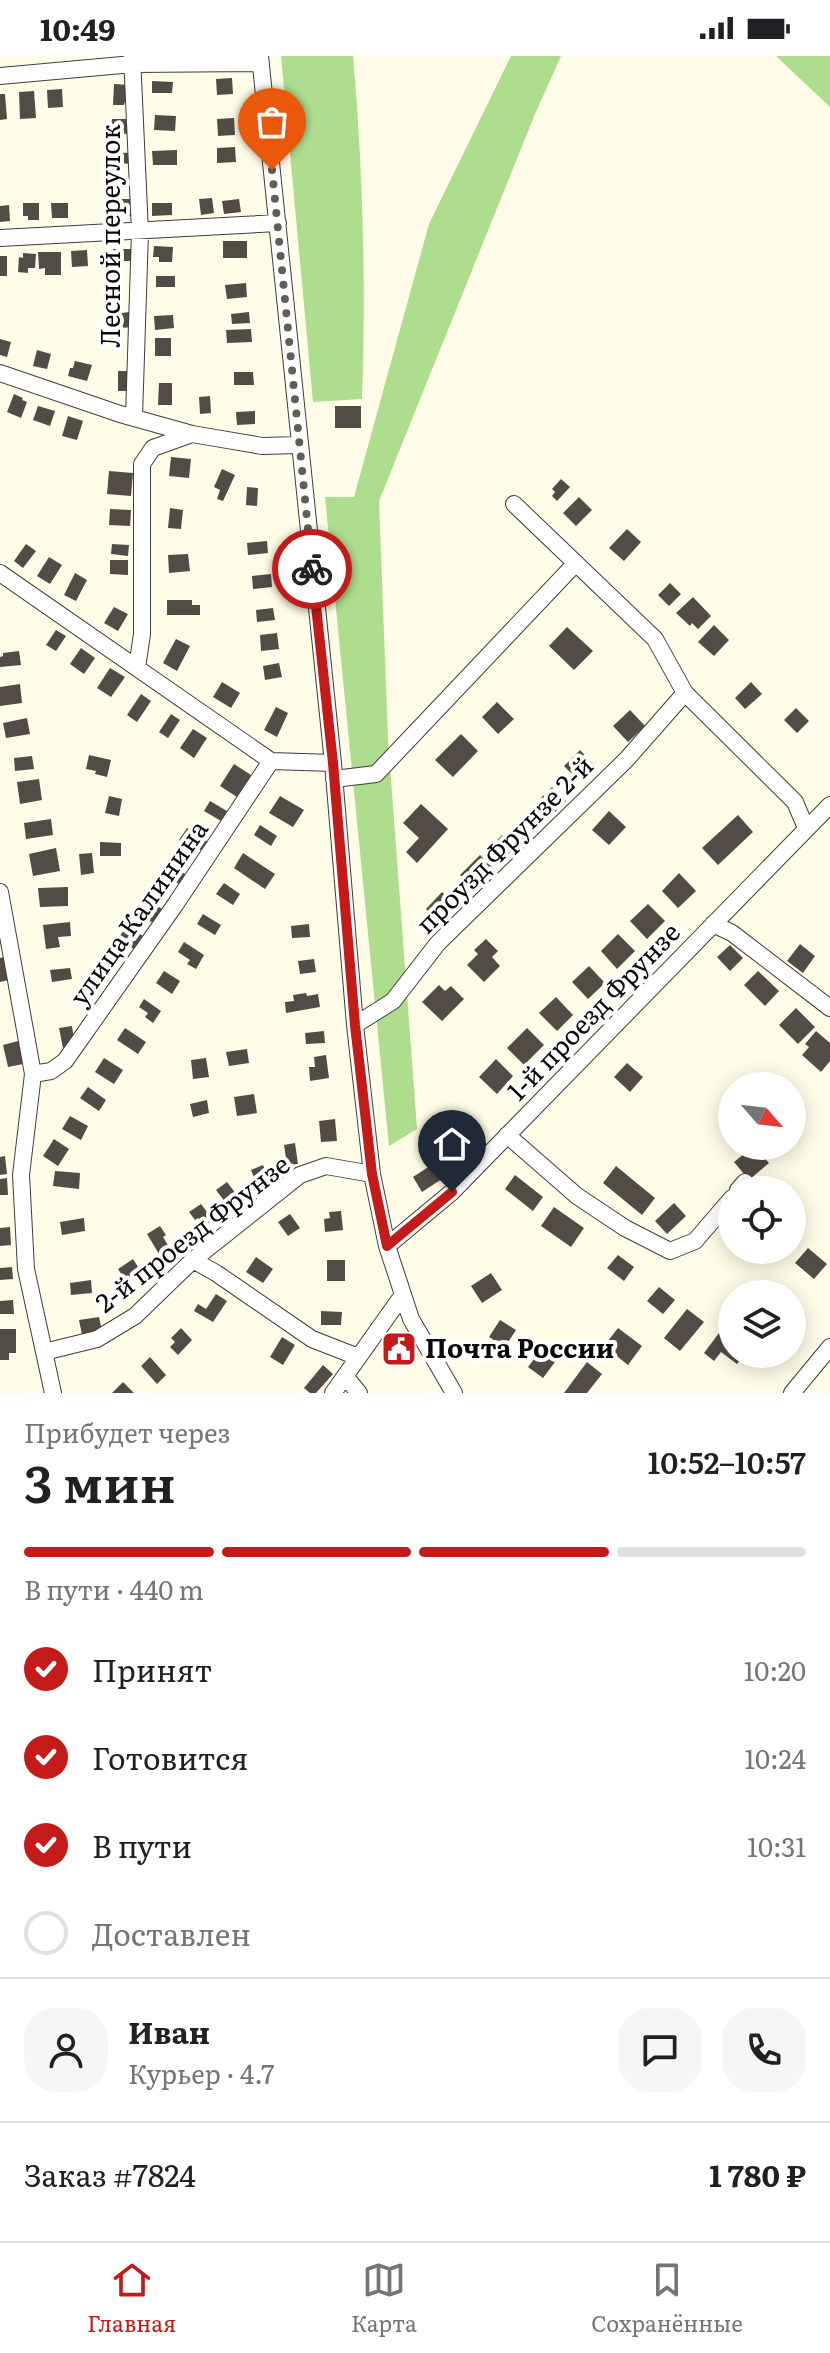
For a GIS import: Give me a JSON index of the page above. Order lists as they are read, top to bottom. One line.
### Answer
{"streets":{"street":["Лесной переулок","проузд Фрунзе 2-й","улица Калинина","1-й проезд Фрунзе","2-й проезд Фрунзе"]},"places":{"public building":["Почта России"]},"north":"bottom right","page":{"status":"10:49","heading":["3 мин","Прибудет через","10:52–10:57"],"panel":["Иван","Курьер · 4.7","Заказ #7824","1 780 ₽"],"bar":"В пути · 440 m","list":[["Принят","10:20"],["Готовится","10:24"],["В пути","10:31"],"Доставлен"],"tabs":["Главная","Карта","Сохранённые"]}}
